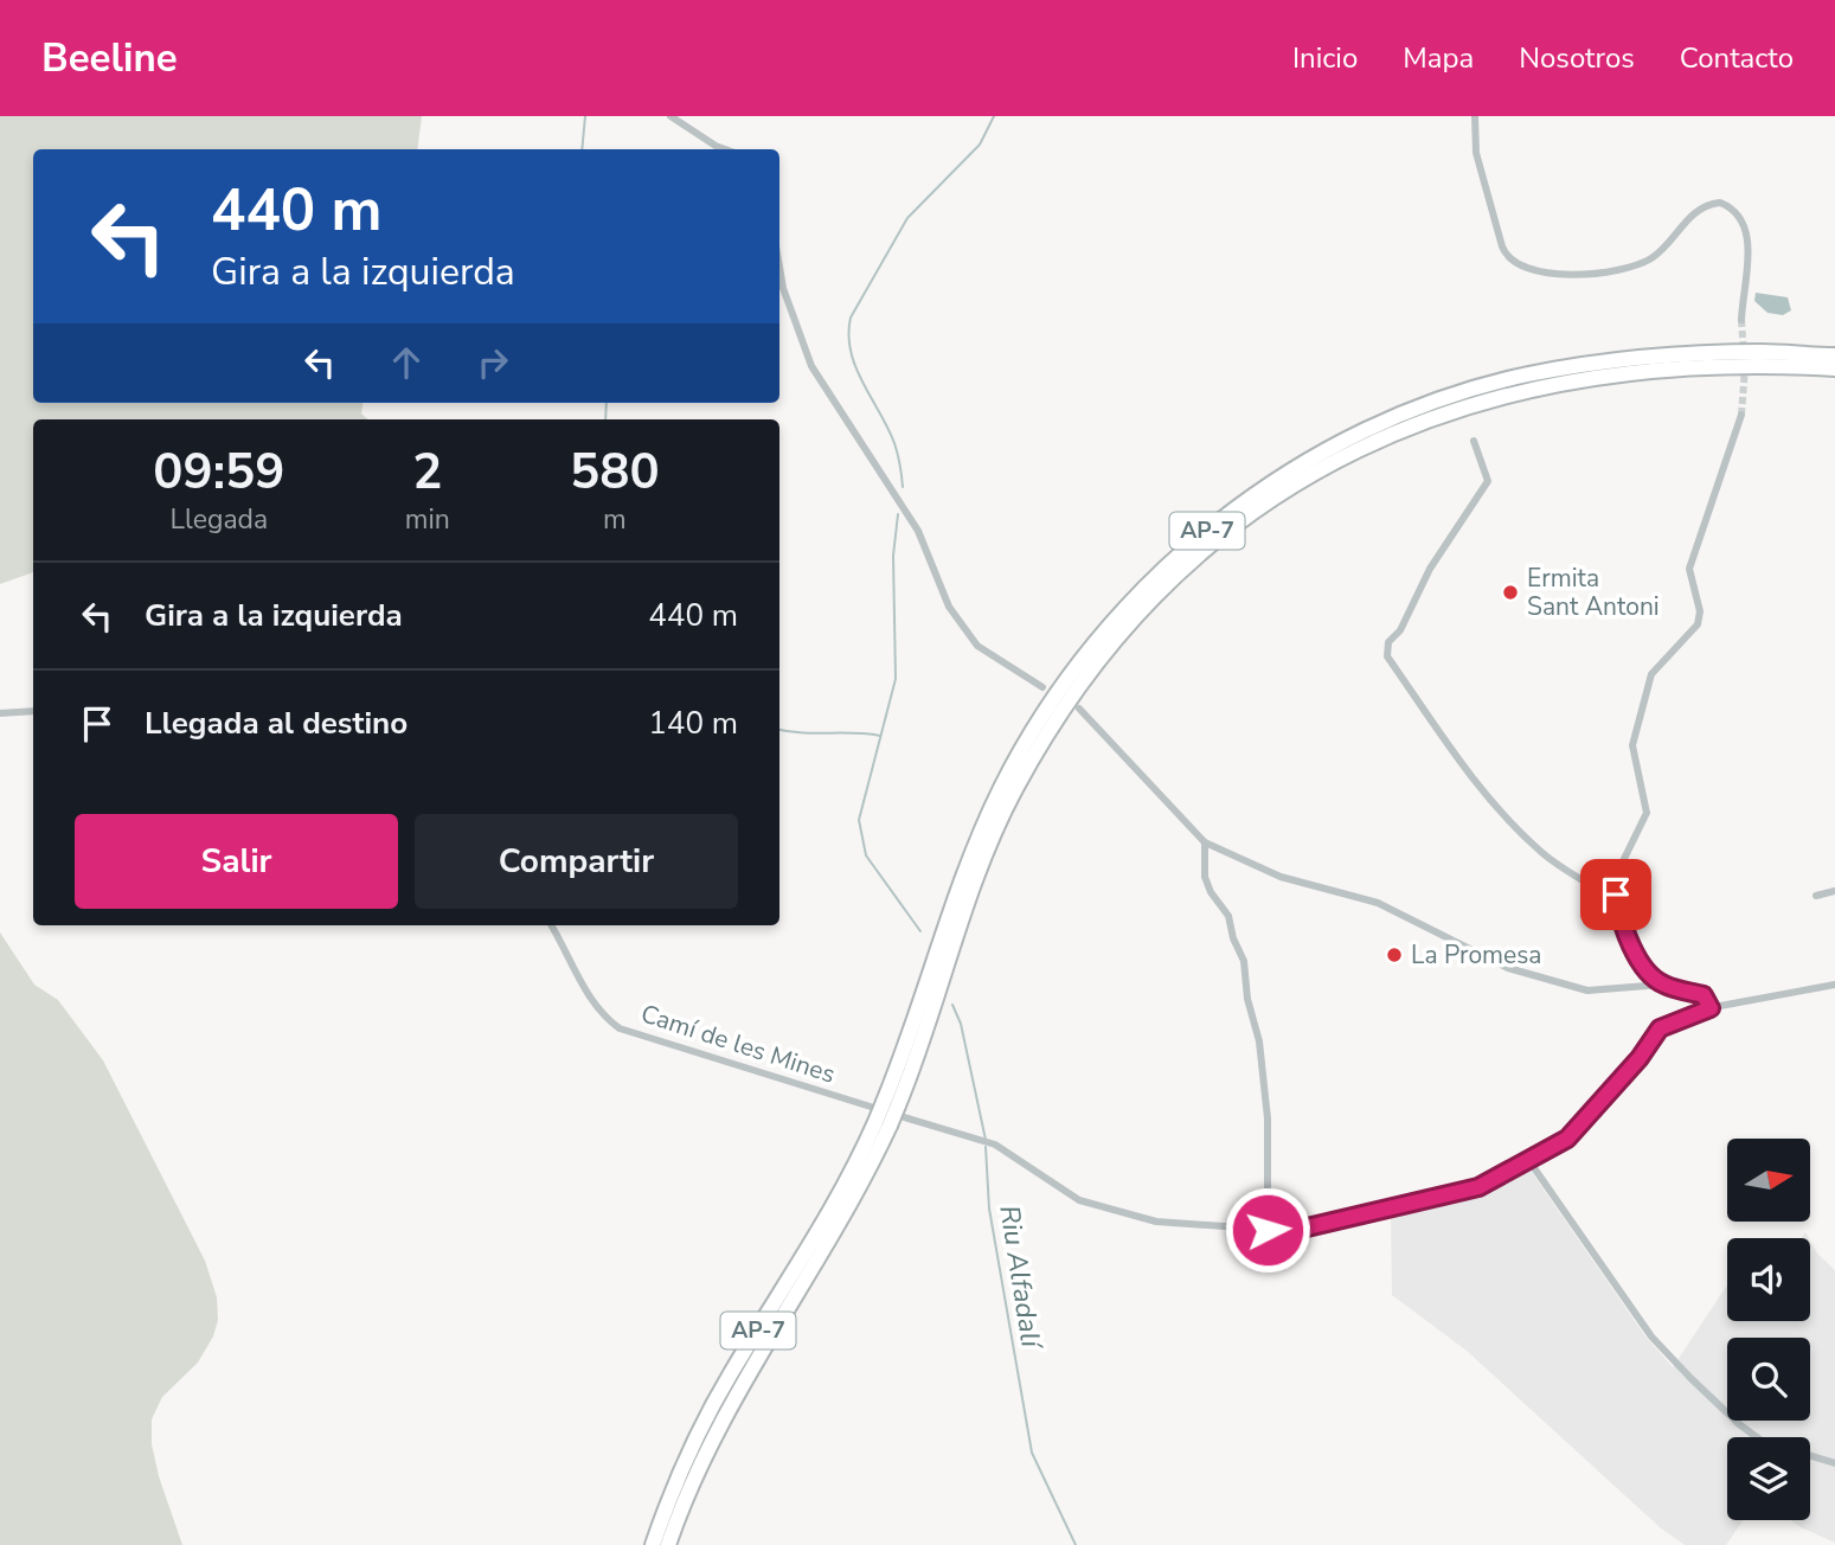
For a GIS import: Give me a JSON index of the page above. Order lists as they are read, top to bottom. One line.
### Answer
{"streets":{"highway":["AP-7"],"street":["Camí de les Mines"]},"crossings":[["AP-7","Camí de les Mines"]],"water":["Riu Alfadalí"],"places":["Ermita Sant Antoni","La Promesa"],"north":"right","page":{"header":"Beeline","nav":["Inicio","Mapa","Nosotros","Contacto"],"turn":["440 m","Gira a la izquierda"],"eta":["09:59","Llegada","2","min","580","m"],"list":[{"name":"Gira a la izquierda","value":"440 m"},{"name":"Llegada al destino","value":"140 m"}],"buttons":["Salir","Compartir"]}}
